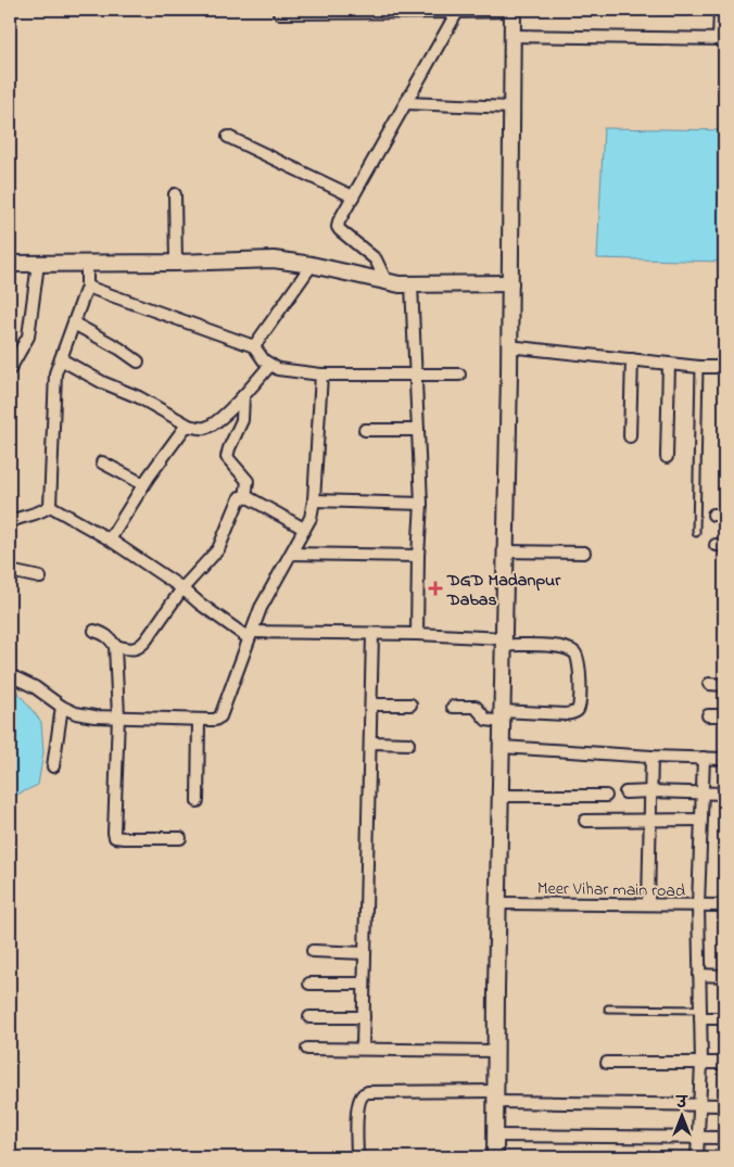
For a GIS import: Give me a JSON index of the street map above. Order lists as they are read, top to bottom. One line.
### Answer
{"streets":{"street":["Meer Vihar main road"]},"places":{"health":["DGD Madanpur Dabas"]},"north":"top"}
